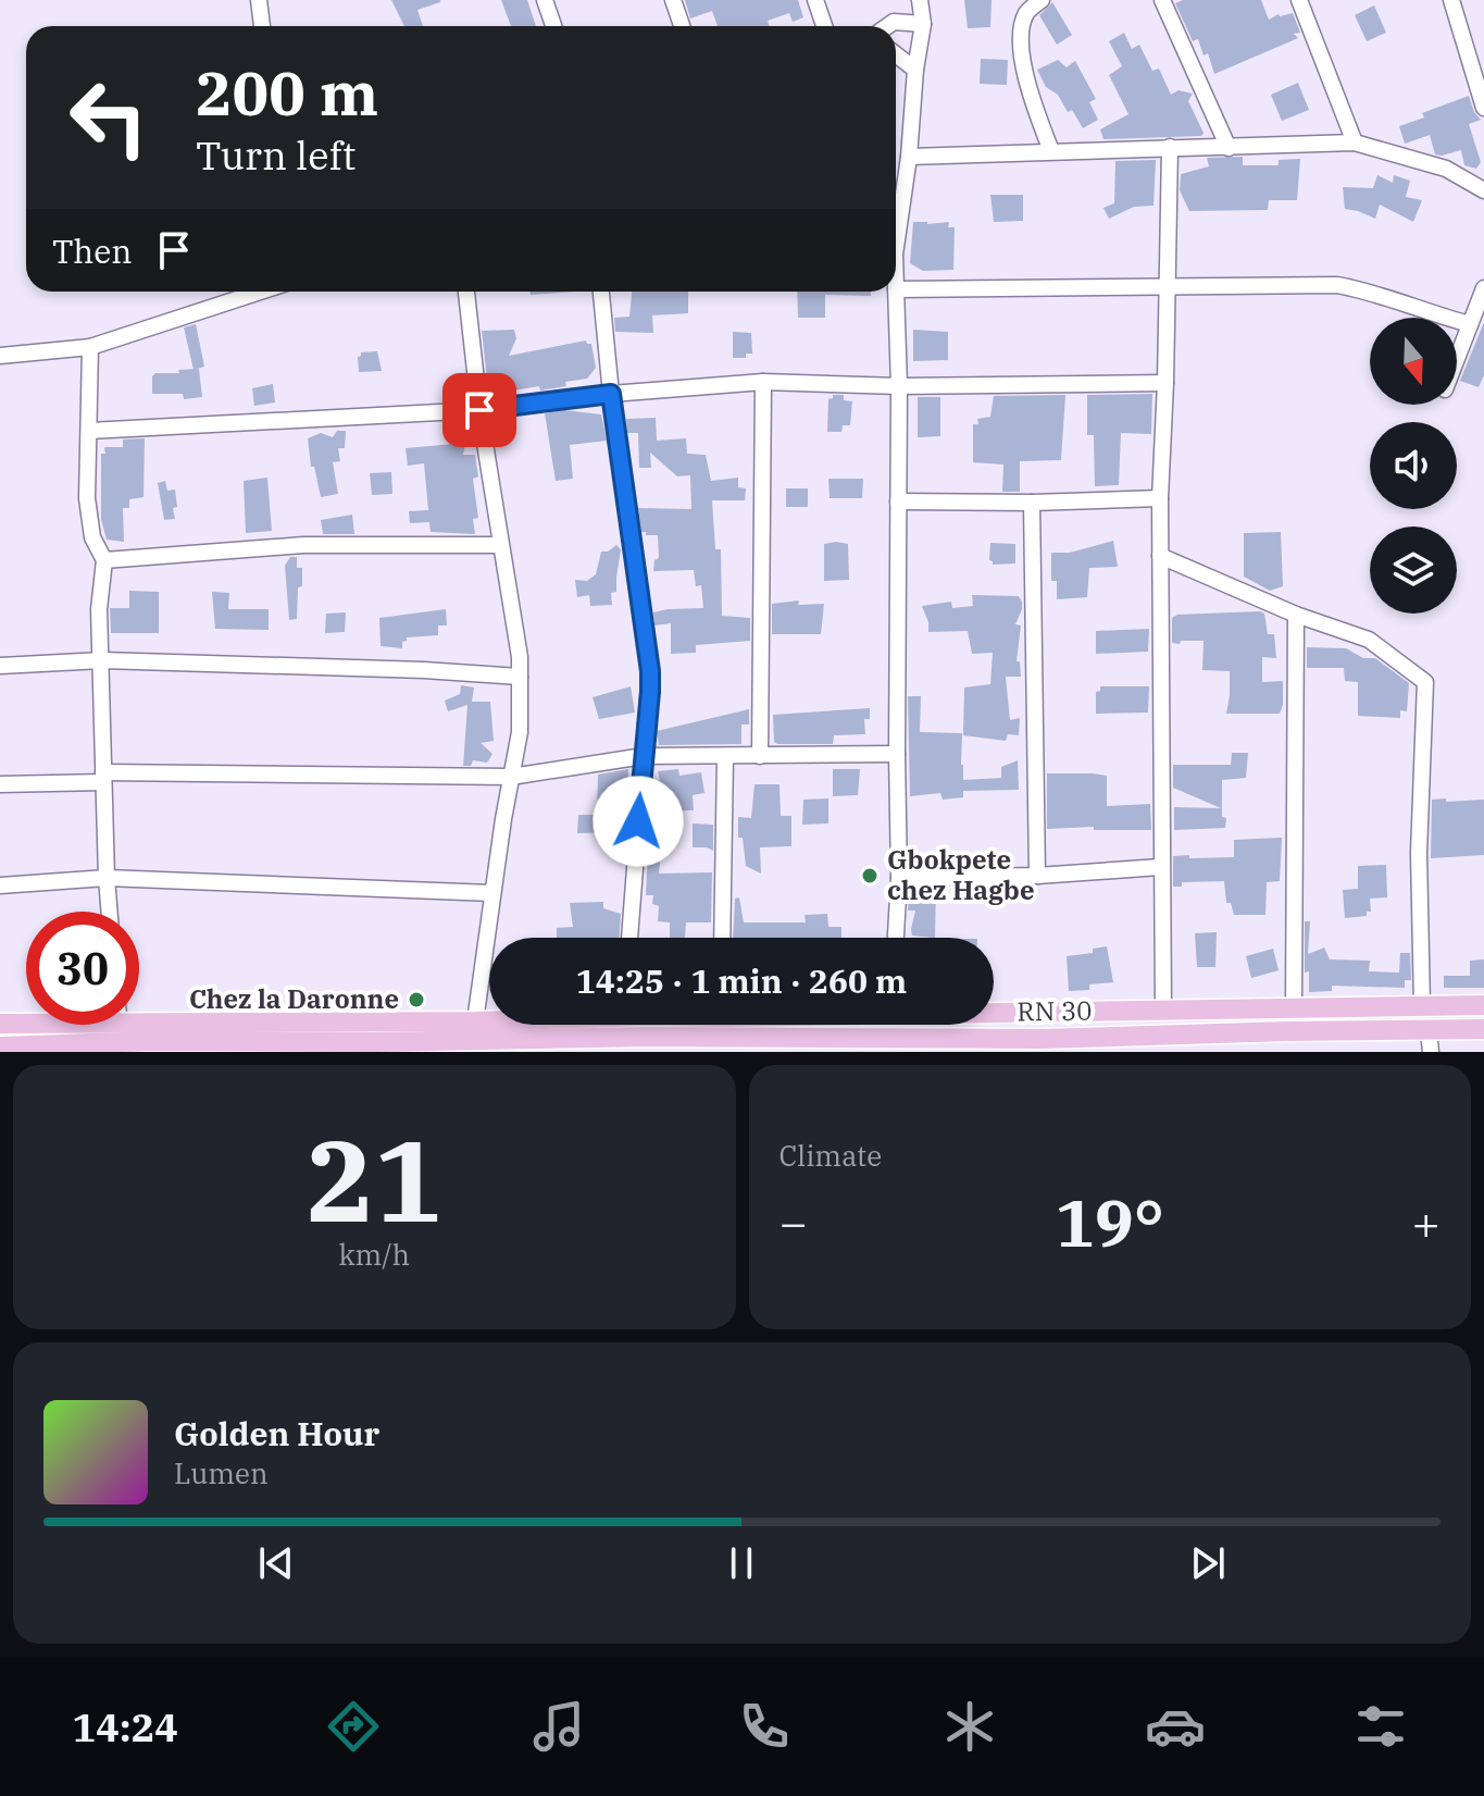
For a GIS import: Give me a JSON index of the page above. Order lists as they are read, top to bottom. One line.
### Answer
{"streets":{"main road":["RN 30"]},"places":["Gbokpete chez Hagbe","Chez la Daronne"],"north":"bottom","page":{"turn":["200 m","Turn left"],"then":"Then","limit":"30","trip":"14:25 · 1 min · 260 m","tile":[["21","km/h"],"Climate"],"heat":["−","19°","+"],"song":["Golden Hour","Lumen"],"tabs":"14:24"}}
